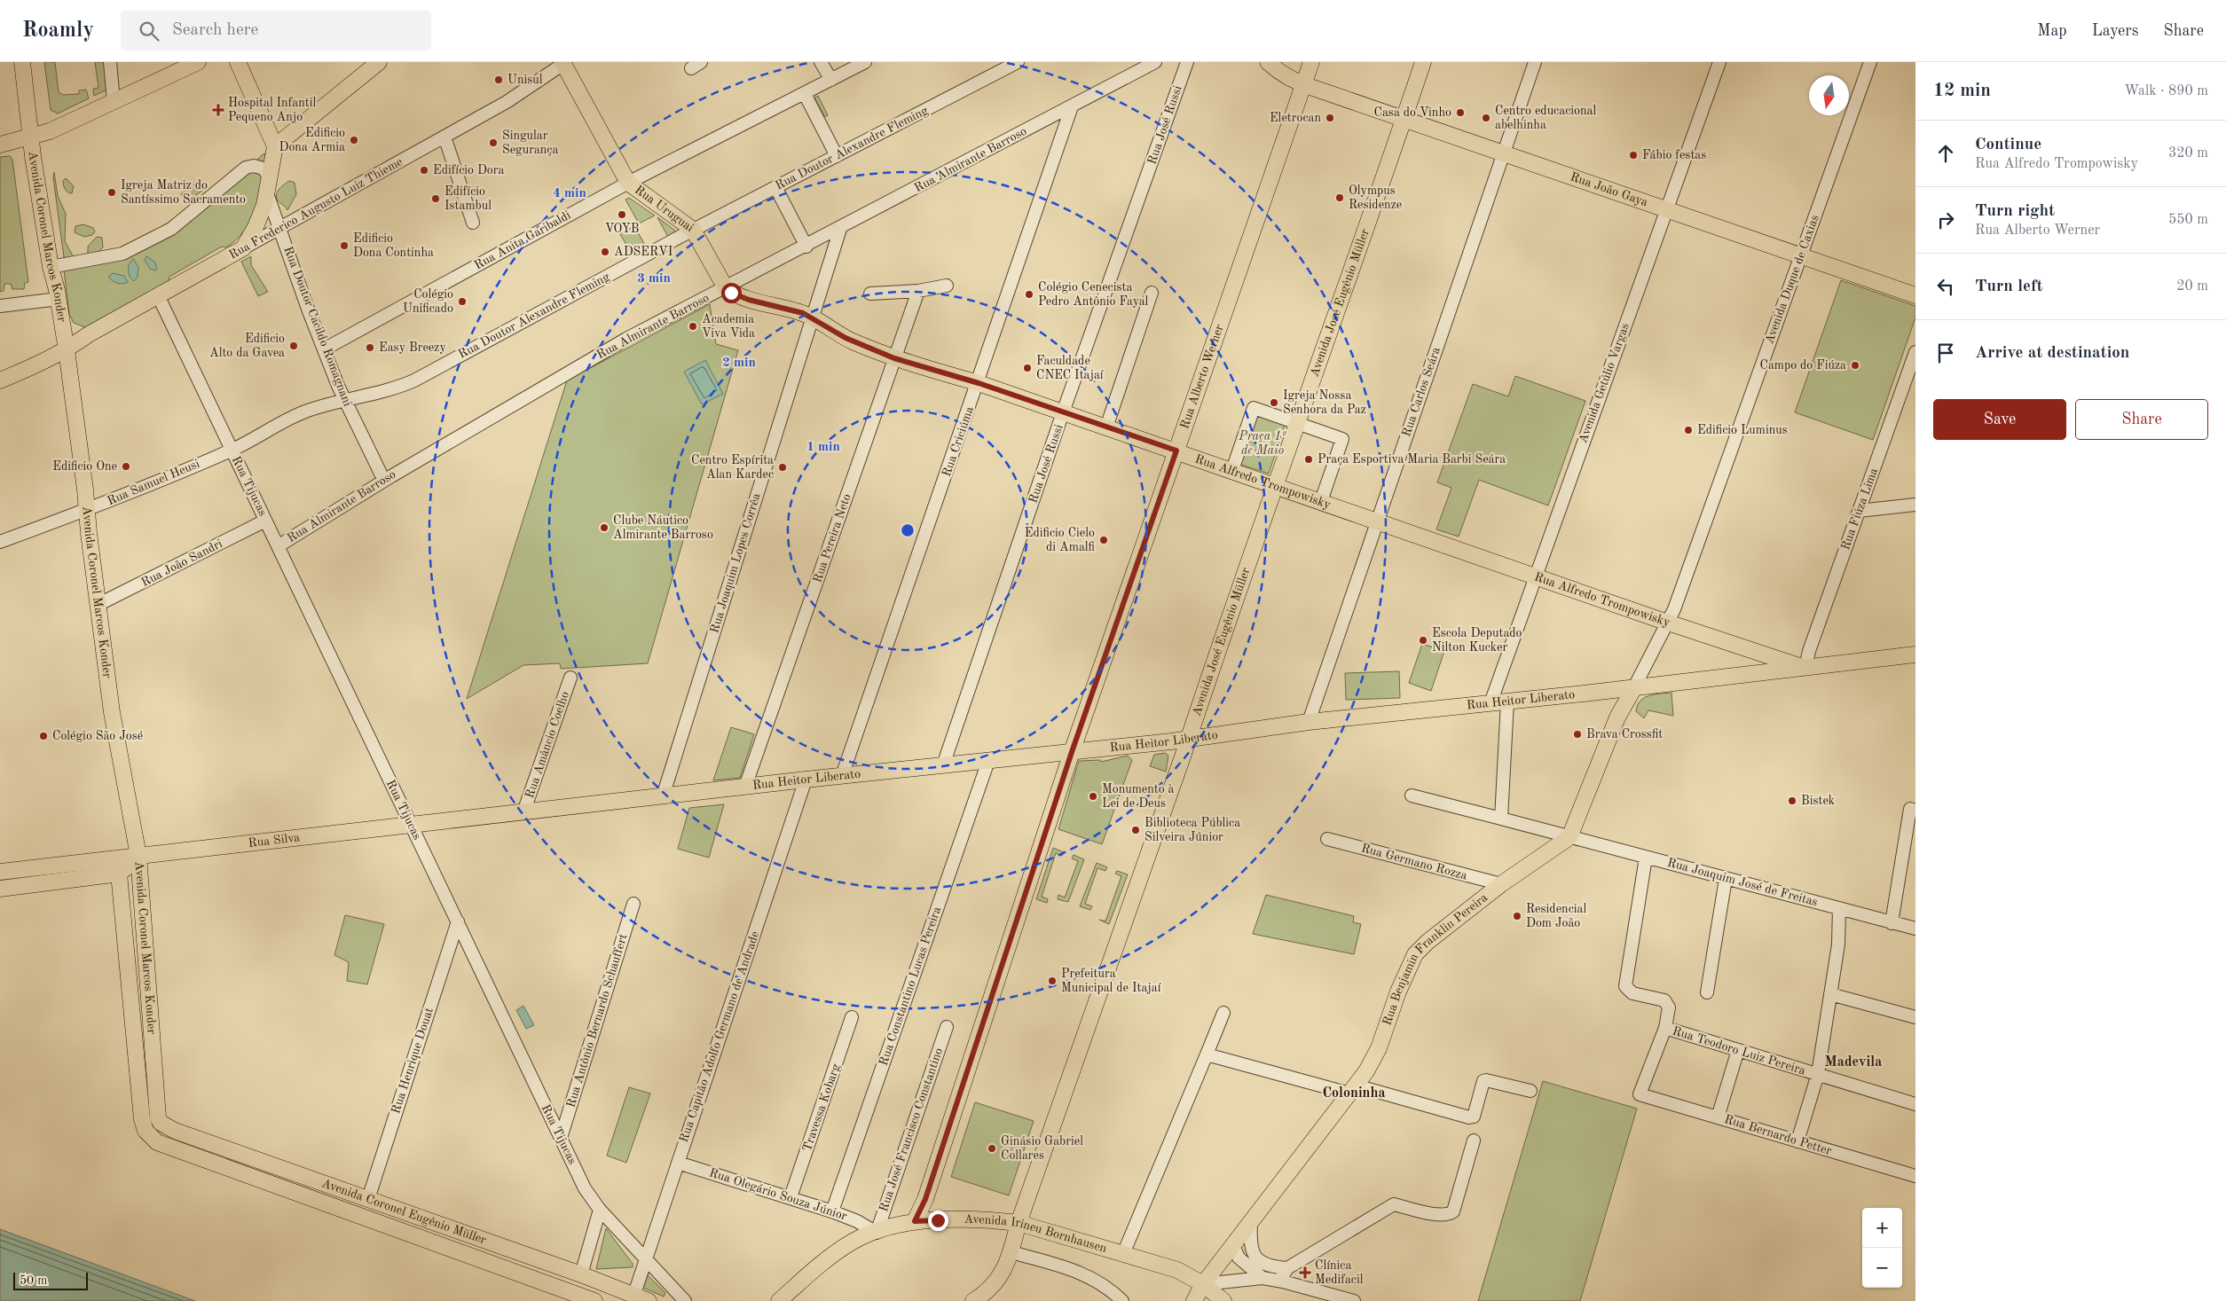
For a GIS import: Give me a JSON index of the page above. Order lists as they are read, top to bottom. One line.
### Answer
{"streets":{"main road":["Rua João Gaya","Rua Frederico Augusto Luiz Thieme","Rua Uruguai","Avenida Coronel Marcos Konder","Avenida José Eugênio Müller","Rua Alberto Werner","Rua Alfredo Trompowisky","Rua Heitor Liberato","Rua Silva","Rua Benjamin Franklin Pereira","Avenida Coronel Eugênio Müller","Avenida Irineu Bornhausen"],"street":["Rua José Russi","Rua Doutor Alexandre Fleming","Rua Almirante Barroso","Rua Anita Garibaldi","Avenida Duque de Caxias","Rua Doutor Cacildo Romagnani","Avenida Getúlio Vargas","Rua Carlos Seára","Rua Criciúma","Rua Samuel Heusi","Rua Tijucas","Rua Fiúza Lima","Rua Pereira Neto","Rua João Sandri","Rua Joaquim Lopes Corrêa","Rua Amâncio Coelho","Rua Germano Rozza","Rua Joaquim José de Freitas","Rua Constantino Lucas Pereira","Rua Antônio Bernardo Schauffert","Rua Capitão Adolfo Germano de Andrade","Rua Teodoro Luiz Pereira","Rua Henrique Douat","Travessa Kobarg","Rua José Francisco Constantino","Rua Bernardo Petter","Rua Olegário Souza Júnior"]},"crossings":[["Rua José Russi","Rua Alfredo Trompowisky"],["Rua José Russi","Rua Heitor Liberato"],["Rua Doutor Alexandre Fleming","Rua Uruguai"],["Rua Doutor Alexandre Fleming","Rua Doutor Cacildo Romagnani"],["Rua Doutor Alexandre Fleming","Rua Samuel Heusi"],["Rua Doutor Alexandre Fleming","Rua Tijucas"],["Rua Almirante Barroso","Rua Uruguai"],["Rua Almirante Barroso","Rua Doutor Cacildo Romagnani"],["Rua Almirante Barroso","Rua Criciúma"],["Rua Almirante Barroso","Rua Alfredo Trompowisky"],["Rua Almirante Barroso","Rua Tijucas"],["Rua Almirante Barroso","Rua Joaquim Lopes Corrêa"],["Rua João Gaya","Avenida Duque de Caxias"],["Rua João Gaya","Avenida José Eugênio Müller"],["Rua João Gaya","Rua Alberto Werner"],["Rua João Gaya","Avenida Getúlio Vargas"],["Rua João Gaya","Rua Carlos Seára"],["Rua Frederico Augusto Luiz Thieme","Rua Uruguai"],["Rua Frederico Augusto Luiz Thieme","Avenida Coronel Marcos Konder"],["Rua Frederico Augusto Luiz Thieme","Rua Doutor Cacildo Romagnani"],["Rua Frederico Augusto Luiz Thieme","Rua Tijucas"],["Rua Uruguai","Rua Anita Garibaldi"],["Rua Uruguai","Rua Alfredo Trompowisky"],["Avenida Coronel Marcos Konder","Rua Samuel Heusi"],["Avenida Coronel Marcos Konder","Rua João Sandri"],["Avenida Coronel Marcos Konder","Rua Silva"],["Avenida Coronel Marcos Konder","Avenida Coronel Eugênio Müller"],["Rua Anita Garibaldi","Rua Doutor Cacildo Romagnani"],["Avenida Duque de Caxias","Rua Alfredo Trompowisky"],["Avenida José Eugênio Müller","Rua Alfredo Trompowisky"],["Avenida José Eugênio Müller","Rua Heitor Liberato"],["Avenida José Eugênio Müller","Avenida Irineu Bornhausen"],["Rua Alberto Werner","Rua Alfredo Trompowisky"],["Rua Alberto Werner","Rua Heitor Liberato"],["Rua Alberto Werner","Avenida Irineu Bornhausen"],["Avenida Getúlio Vargas","Rua Alfredo Trompowisky"],["Avenida Getúlio Vargas","Rua Heitor Liberato"],["Rua Carlos Seára","Rua Alfredo Trompowisky"],["Rua Carlos Seára","Rua Heitor Liberato"],["Rua Criciúma","Rua Alfredo Trompowisky"],["Rua Criciúma","Rua Heitor Liberato"],["Rua Alfredo Trompowisky","Rua Fiúza Lima"],["Rua Alfredo Trompowisky","Rua Pereira Neto"],["Rua Alfredo Trompowisky","Rua Joaquim Lopes Corrêa"],["Rua Alfredo Trompowisky","Rua Heitor Liberato"],["Rua Samuel Heusi","Rua Tijucas"],["Rua Tijucas","Rua João Sandri"],["Rua Tijucas","Rua Heitor Liberato"],["Rua Tijucas","Rua Silva"],["Rua Tijucas","Rua Antônio Bernardo Schauffert"],["Rua Tijucas","Rua Capitão Adolfo Germano de Andrade"],["Rua Tijucas","Rua Henrique Douat"],["Rua Fiúza Lima","Rua Heitor Liberato"],["Rua Pereira Neto","Rua Heitor Liberato"],["Rua Joaquim Lopes Corrêa","Rua Heitor Liberato"],["Rua Heitor Liberato","Rua Amâncio Coelho"],["Rua Heitor Liberato","Rua Silva"],["Rua Heitor Liberato","Rua Constantino Lucas Pereira"],["Rua Heitor Liberato","Rua Capitão Adolfo Germano de Andrade"],["Rua Germano Rozza","Rua Benjamin Franklin Pereira"],["Rua Joaquim José de Freitas","Rua Benjamin Franklin Pereira"],["Rua Benjamin Franklin Pereira","Avenida Irineu Bornhausen"],["Rua Constantino Lucas Pereira","Rua Olegário Souza Júnior"],["Rua Capitão Adolfo Germano de Andrade","Rua Olegário Souza Júnior"],["Rua Capitão Adolfo Germano de Andrade","Avenida Coronel Eugênio Müller"],["Rua Teodoro Luiz Pereira","Rua Bernardo Petter"],["Rua Henrique Douat","Avenida Coronel Eugênio Müller"],["Travessa Kobarg","Rua Olegário Souza Júnior"],["Rua José Francisco Constantino","Rua Olegário Souza Júnior"],["Rua José Francisco Constantino","Avenida Irineu Bornhausen"],["Rua Olegário Souza Júnior","Avenida Irineu Bornhausen"]],"districts":["Madevila","Coloninha"],"parks":["Praça 1º de Maio"],"places":{"other":["Unisul","Casa do Vinho","Eletrocan","Centro educacional abelhinha","Edificio Dona Armia","Singular Segurança","Fábio festas","Edifício Dora","Igreja Matriz do Santíssimo Sacramento","Olympus Residenze","Edifício Istambul","VOYB","Edificio Dona Continha","ADSERVI","Colégio Cenecista Pedro Antônio Fayal","Colégio Unificado","Academia Viva Vida","Edificio Alto da Gavea","Easy Breezy","Campo do Fiúza","Faculdade CNEC Itajaí","Igreja Nossa Senhora da Paz","Edificio Luminus","Praça Esportiva Maria Barbi Seára","Edificio One","Centro Espírita Alan Kardec","Clube Náutico Almirante Barroso","Edificio Cielo di Amalfi","Escola Deputado Nilton Kucker","Brava Crossfit","Colégio São José","Monumento à Lei de Deus","Bistek","Biblioteca Pública Silveira Júnior","Residencial Dom João","Prefeitura Municipal de Itajaí","Ginásio Gabriel Collares"],"health":["Hospital Infantil Pequeno Anjo","Clínica Medifacil"]},"scale_bar":"50 m","north":"bottom","page":{"header":"Roamly","search":"Search here","nav":["Map","Layers","Share"],"heading":["12 min","Walk · 890 m"],"list":[["Continue","Rua Alfredo Trompowisky","320 m"],["Turn right","Rua Alberto Werner","550 m"],["Turn left","20 m"],"Arrive at destination"],"buttons":["Save","Share"],"map_buttons":["+","−"],"scale":"50 m"},"rings":["4 min","3 min","2 min","1 min"]}
